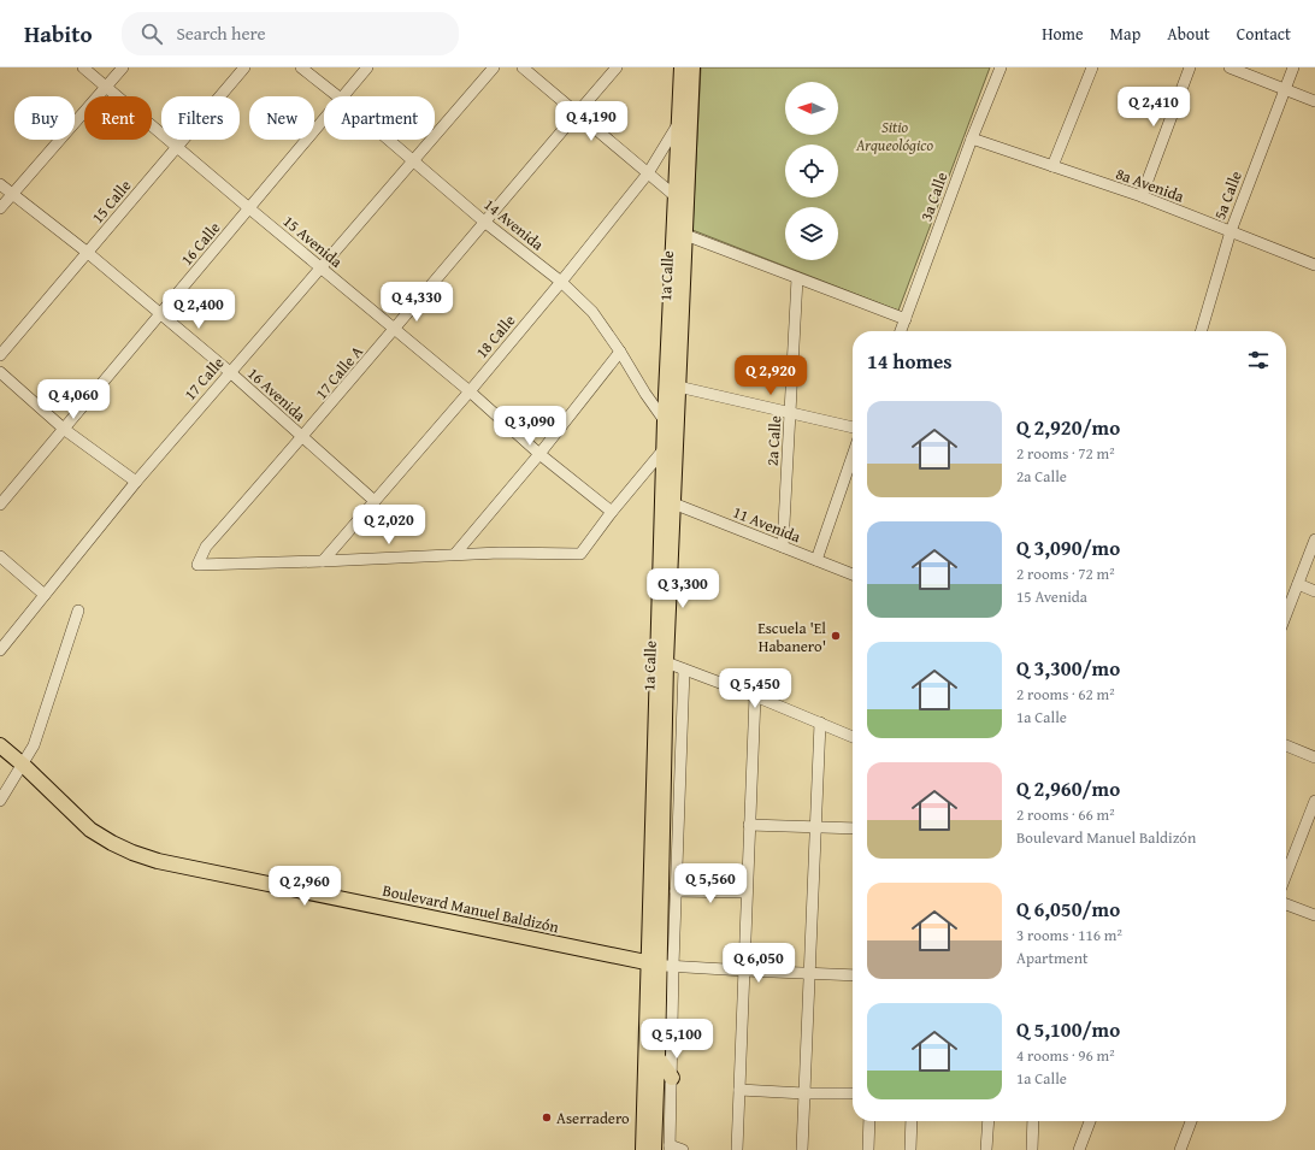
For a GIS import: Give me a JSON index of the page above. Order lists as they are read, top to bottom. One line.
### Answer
{"streets":{"main road":["1a Calle","Boulevard Manuel Baldizón"],"street":["8a Avenida","5a Calle","3a Calle","15 Calle","14 Avenida","15 Avenida","16 Calle","18 Calle","17 Calle A","17 Calle","16 Avenida","2a Calle","11 Avenida"]},"crossings":[["8a Avenida","5a Calle"],["8a Avenida","3a Calle"],["15 Calle","15 Avenida"],["15 Calle","16 Avenida"],["14 Avenida","1a Calle"],["14 Avenida","18 Calle"],["14 Avenida","17 Calle A"],["14 Avenida","17 Calle"],["15 Avenida","16 Calle"],["15 Avenida","18 Calle"],["15 Avenida","17 Calle A"],["15 Avenida","17 Calle"],["16 Calle","16 Avenida"],["1a Calle","18 Calle"],["1a Calle","11 Avenida"],["1a Calle","Boulevard Manuel Baldizón"],["18 Calle","17 Calle A"],["18 Calle","16 Avenida"],["17 Calle A","16 Avenida"],["17 Calle","16 Avenida"],["2a Calle","11 Avenida"]],"parks":["Sitio Arqueológico"],"places":["Escuela 'El Habanero'","Aserradero"],"north":"left","page":{"header":"Habito","search":"Search here","nav":["Home","Map","About","Contact"],"price":["Q 2,410","Q 4,190","Q 4,330","Q 2,400","Q 2,920","Q 4,060","Q 3,090","Q 2,020","Q 3,300","Q 5,450","Q 5,560","Q 2,960","Q 6,050","Q 5,100"],"chip":["Buy","Rent","Filters","New","Apartment"],"heading":"14 homes","list":[{"name":"Q 2,920/mo","note":"2 rooms · 72 m² · 2a Calle"},{"name":"Q 3,090/mo","note":"2 rooms · 72 m² · 15 Avenida"},{"name":"Q 3,300/mo","note":"2 rooms · 62 m² · 1a Calle"},{"name":"Q 2,960/mo","note":"2 rooms · 66 m² · Boulevard Manuel Baldizón"},{"name":"Q 6,050/mo","note":"3 rooms · 116 m² · Apartment"},{"name":"Q 5,100/mo","note":"4 rooms · 96 m² · 1a Calle"}]}}
